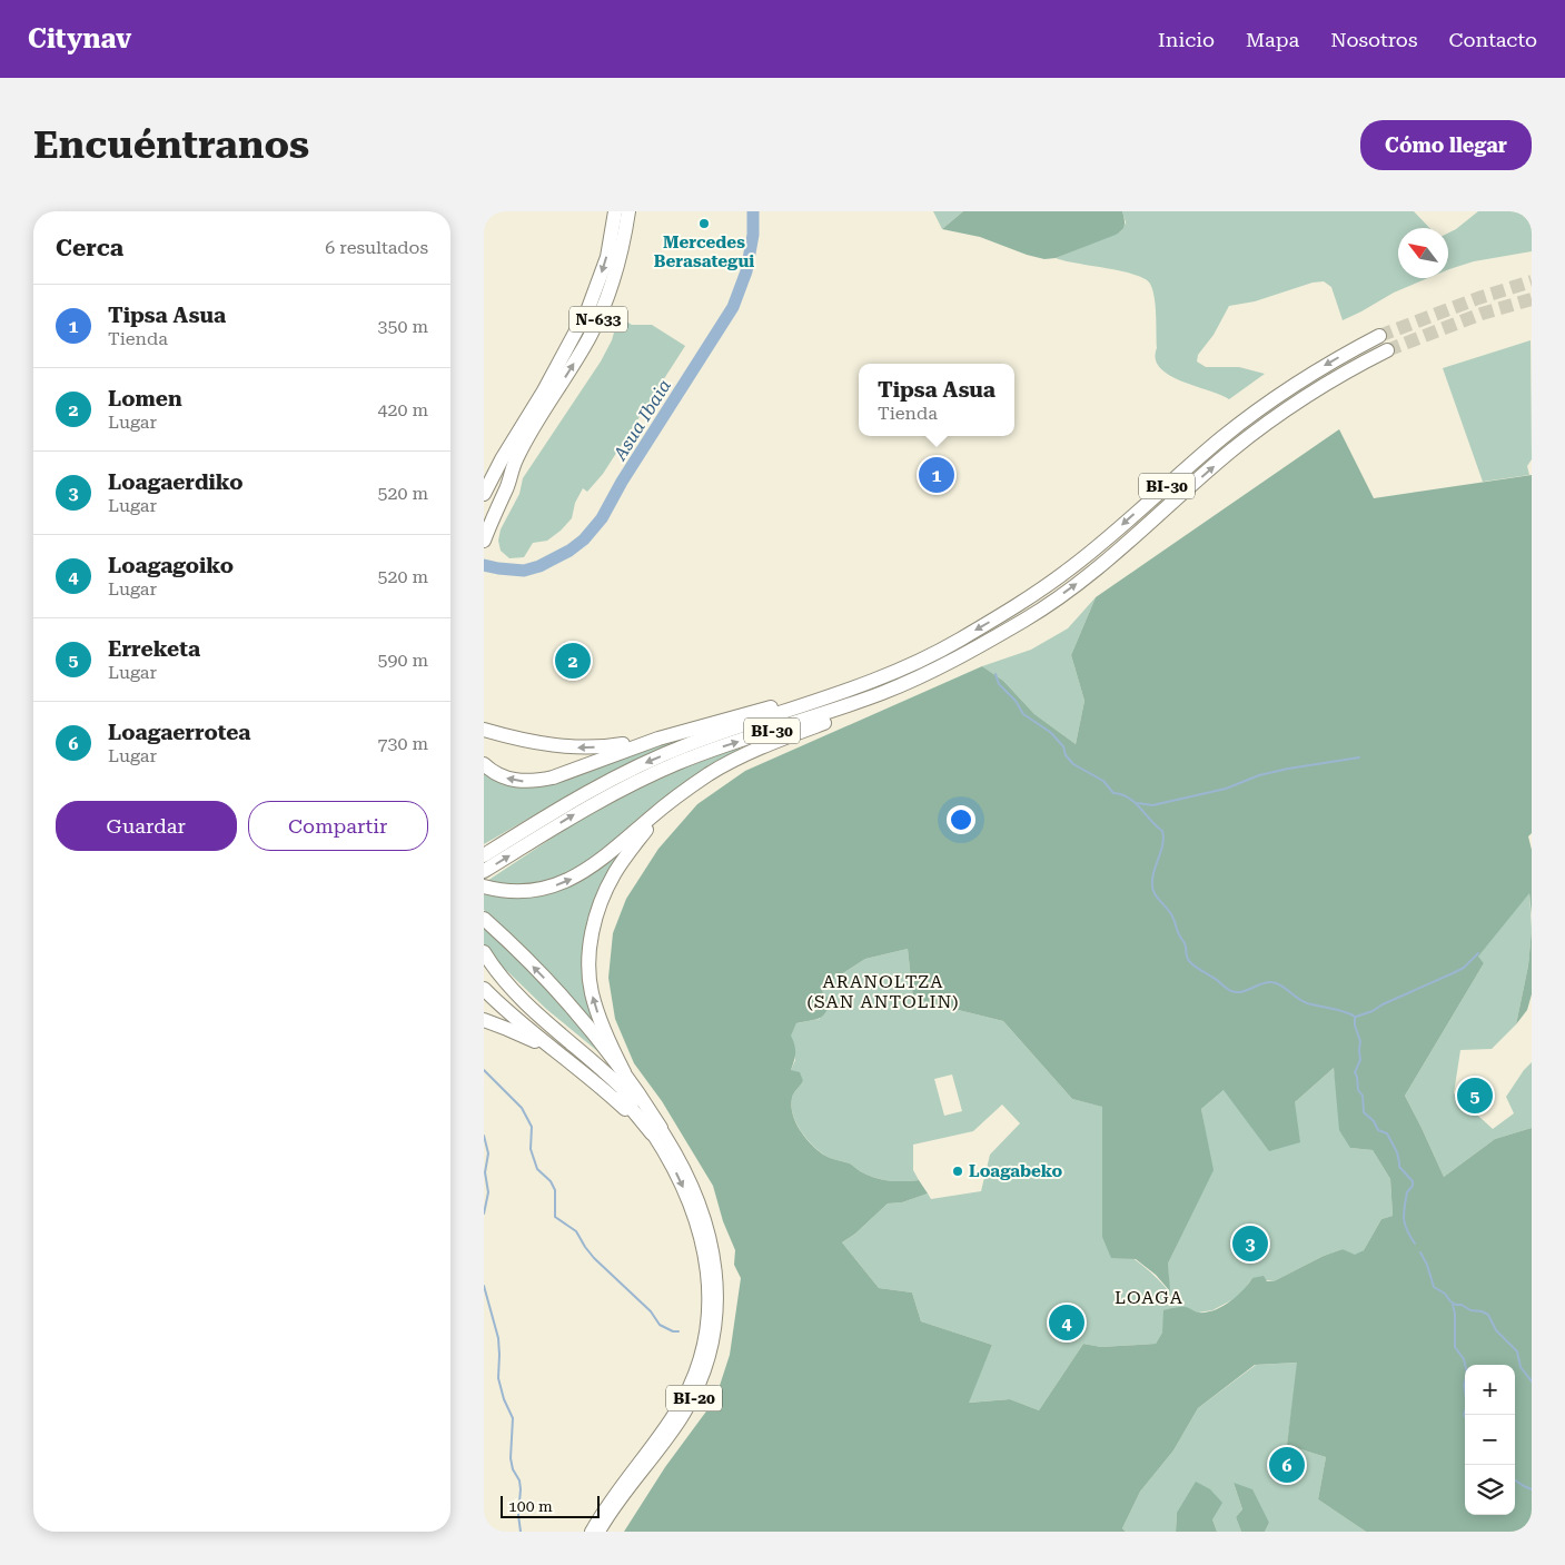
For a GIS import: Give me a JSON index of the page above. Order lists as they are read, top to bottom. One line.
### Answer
{"streets":{"highway":["N-633","BI-30","BI-20"]},"districts":["ARANOLTZA (SAN ANTOLIN)","LOAGA"],"water":["Asua Ibaia"],"places":["Mercedes Berasategui","Loagabeko"],"scale_bar":"100 m","north":"top left","page":{"header":"Citynav","nav":["Inicio","Mapa","Nosotros","Contacto"],"buttons":["Cómo llegar",["Guardar","Compartir"]],"title":"Encuéntranos","heading":["Cerca","6 resultados"],"list":[{"mark":"1","name":"Tipsa Asua","note":"Tienda","value":"350 m"},{"mark":"2","name":"Lomen","note":"Lugar","value":"420 m"},{"mark":"3","name":"Loagaerdiko","note":"Lugar","value":"520 m"},{"mark":"4","name":"Loagagoiko","note":"Lugar","value":"520 m"},{"mark":"5","name":"Erreketa","note":"Lugar","value":"590 m"},{"mark":"6","name":"Loagaerrotea","note":"Lugar","value":"730 m"}],"popup":["Tipsa Asua","Tienda"],"pins":["1","2","5","3","4","6"],"map_buttons":["+","−"],"scale":"100 m"}}
